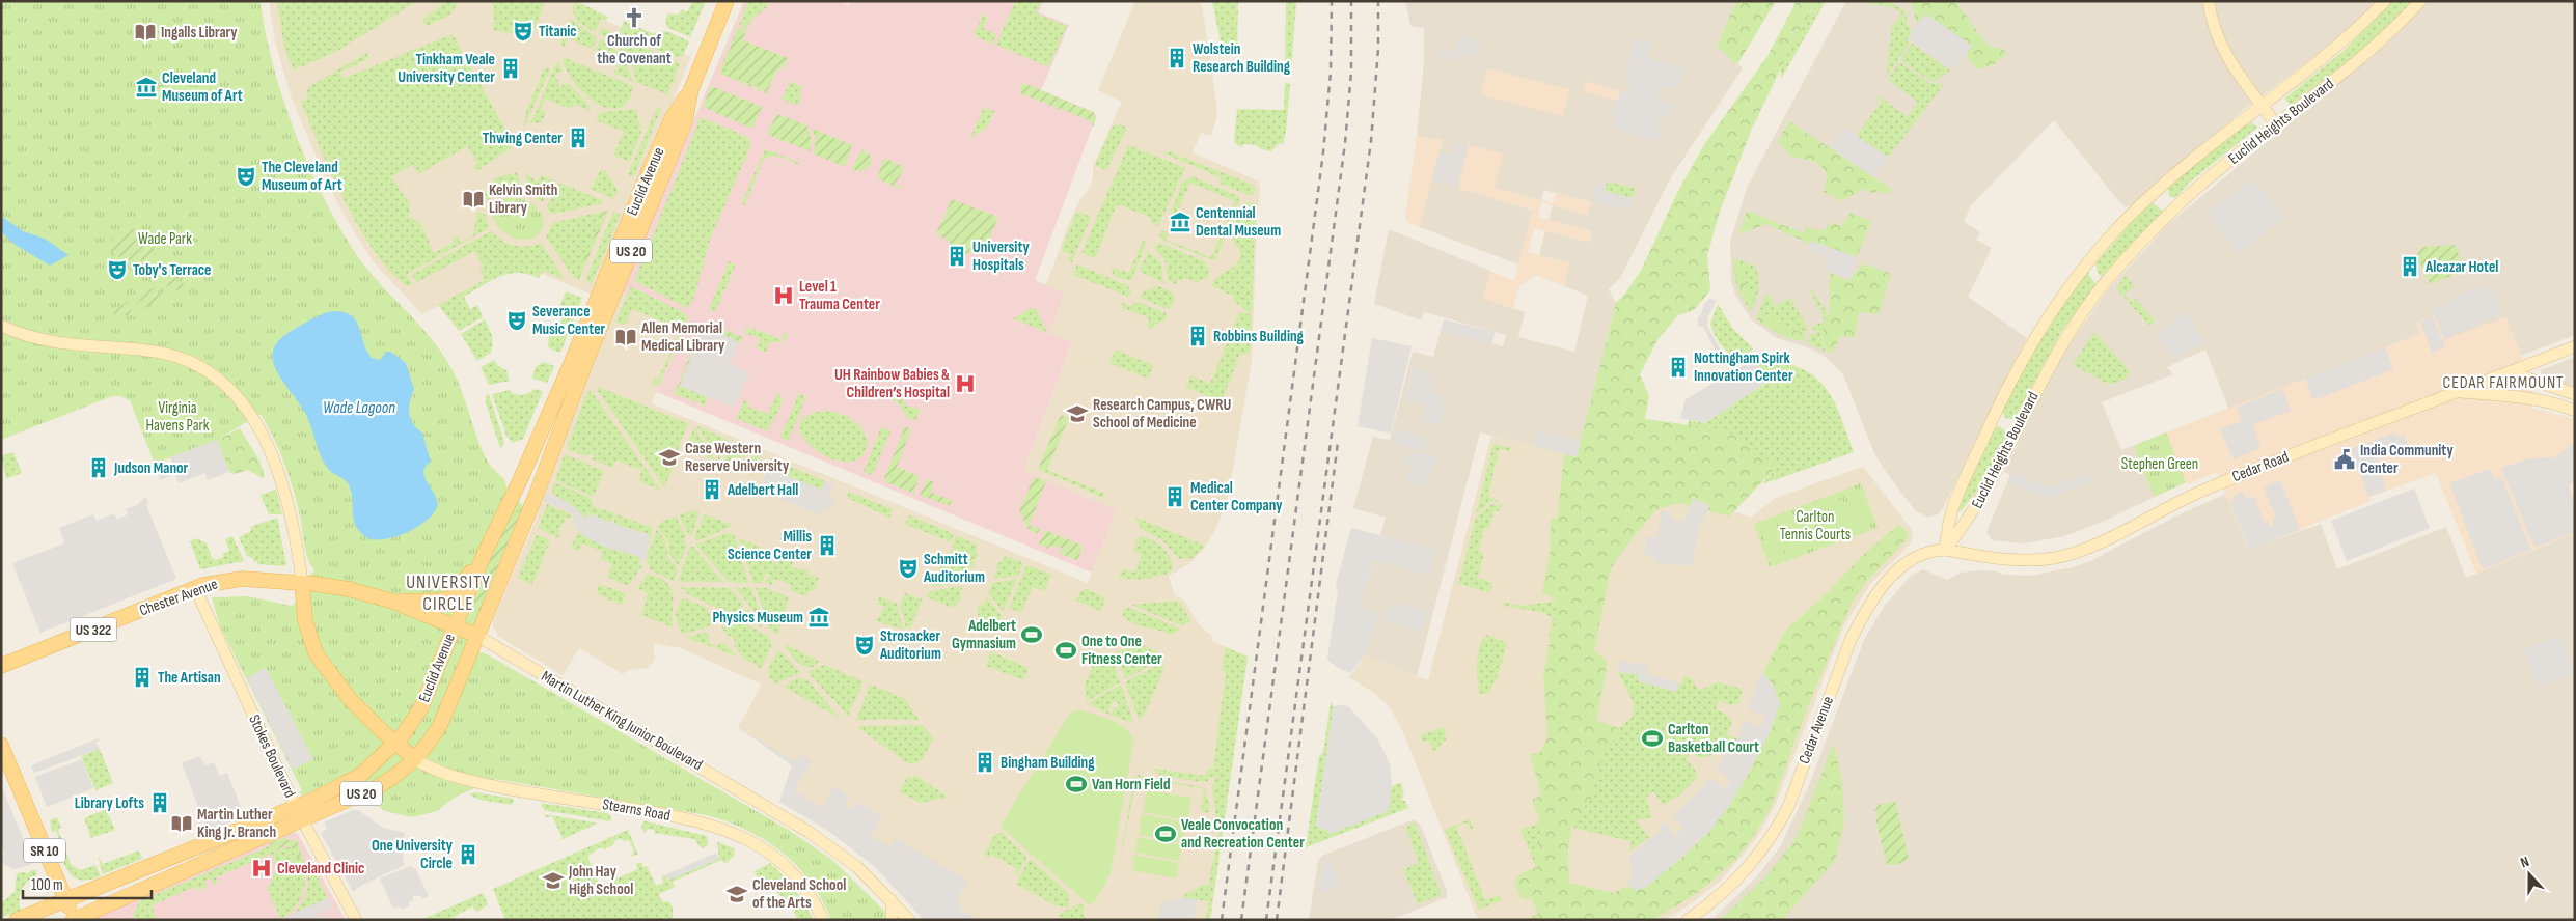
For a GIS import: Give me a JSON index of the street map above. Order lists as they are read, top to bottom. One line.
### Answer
{"streets":{"main road":["Euclid Heights Boulevard","Euclid Avenue","US 20","Cedar Road","Chester Avenue","US 322","Martin Luther King Junior Boulevard","Cedar Avenue","Stokes Boulevard","Stearns Road","SR 10"]},"crossings":[["Euclid Heights Boulevard","Cedar Road"],["Euclid Heights Boulevard","Cedar Avenue"],["Euclid Avenue","US 322"],["Euclid Avenue","Martin Luther King Junior Boulevard"],["Euclid Avenue","Stokes Boulevard"],["Euclid Avenue","Stearns Road"],["Euclid Avenue","SR 10"],["Cedar Road","Cedar Avenue"],["Chester Avenue","Martin Luther King Junior Boulevard"],["Chester Avenue","Stokes Boulevard"],["US 322","Martin Luther King Junior Boulevard"]],"districts":["CEDAR FAIRMOUNT","UNIVERSITY CIRCLE"],"water":["Wade Lagoon"],"parks":["Wade Park","Virginia Havens Park","Stephen Green","Carlton Tennis Courts"],"places":{"church":["Church of the Covenant"],"theatre":["Titanic","The Cleveland Museum of Art","Toby's Terrace","Severance Music Center","Schmitt Auditorium","Strosacker Auditorium"],"library":["Ingalls Library","Kelvin Smith Library","Allen Memorial Medical Library","Martin Luther King Jr. Branch"],"building":["Wolstein Research Building","Tinkham Veale University Center","Thwing Center","University Hospitals","Alcazar Hotel","Robbins Building","Nottingham Spirk Innovation Center","Judson Manor","Adelbert Hall","Medical Center Company","Millis Science Center","The Artisan","Bingham Building","Library Lofts","One University Circle"],"museum":["Cleveland Museum of Art","Centennial Dental Museum","Physics Museum"],"hospital":["Level 1 Trauma Center","UH Rainbow Babies & Children’s Hospital","Cleveland Clinic"],"school or university":["Research Campus, CWRU School of Medicine","Case Western Reserve University","John Hay High School","Cleveland School of the Arts"],"public building":["India Community Center"],"sports":["Adelbert Gymnasium","One to One Fitness Center","Carlton Basketball Court","Van Horn Field","Veale Convocation and Recreation Center"]},"scale_bar":"100 m","north":"top"}
